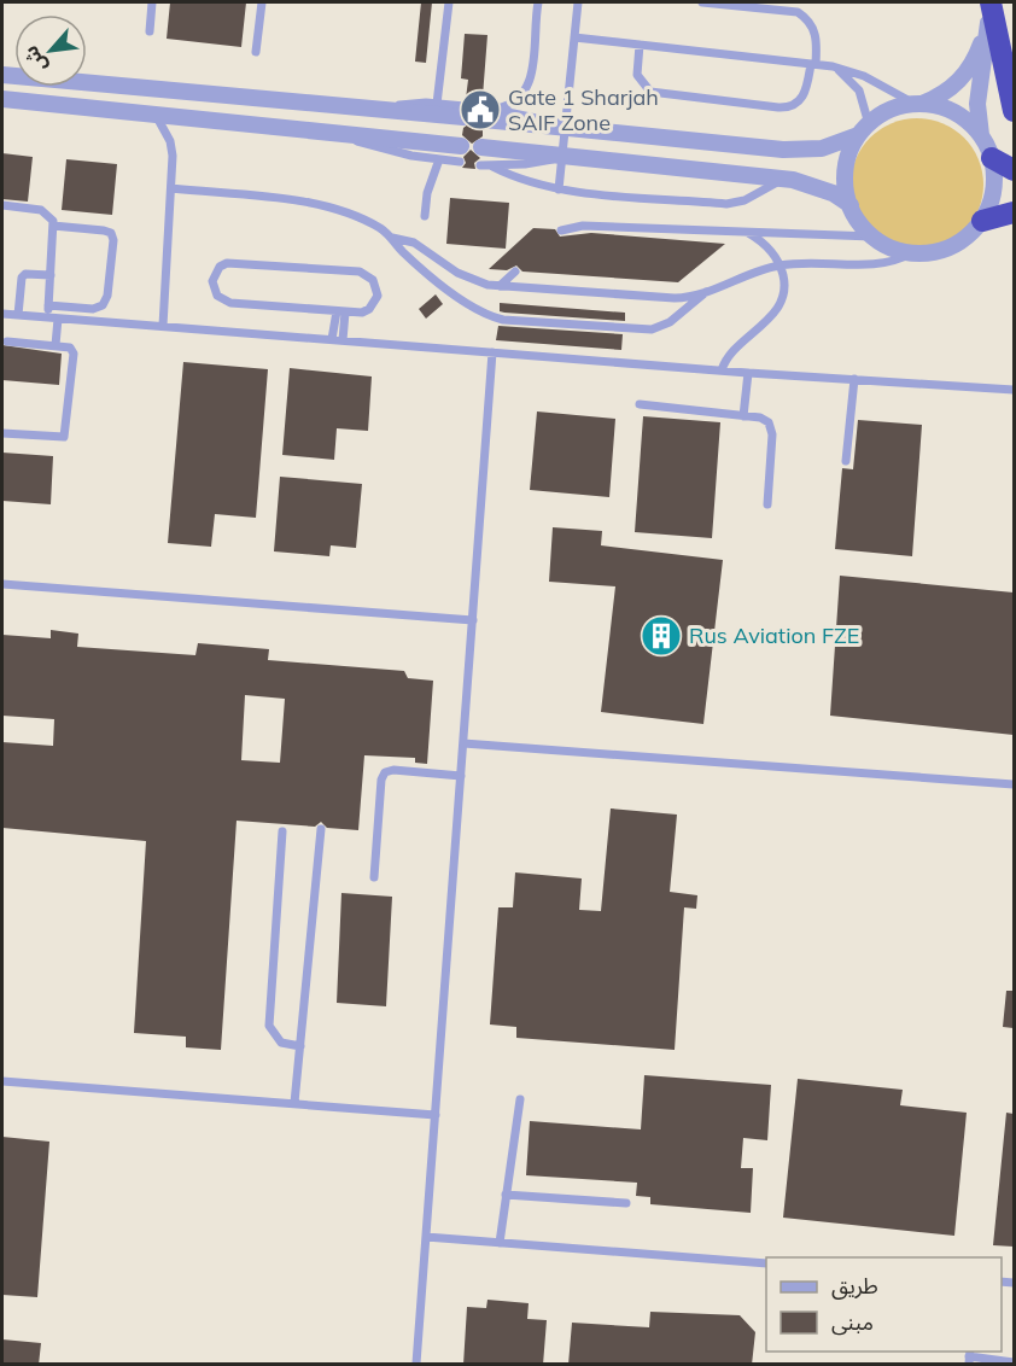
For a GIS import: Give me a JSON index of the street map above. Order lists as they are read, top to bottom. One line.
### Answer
{"places":{"public building":["Gate 1 Sharjah SAIF Zone"],"building":["Rus Aviation FZE"]},"legend":["طريق","مبنى"],"north":"bottom left"}
